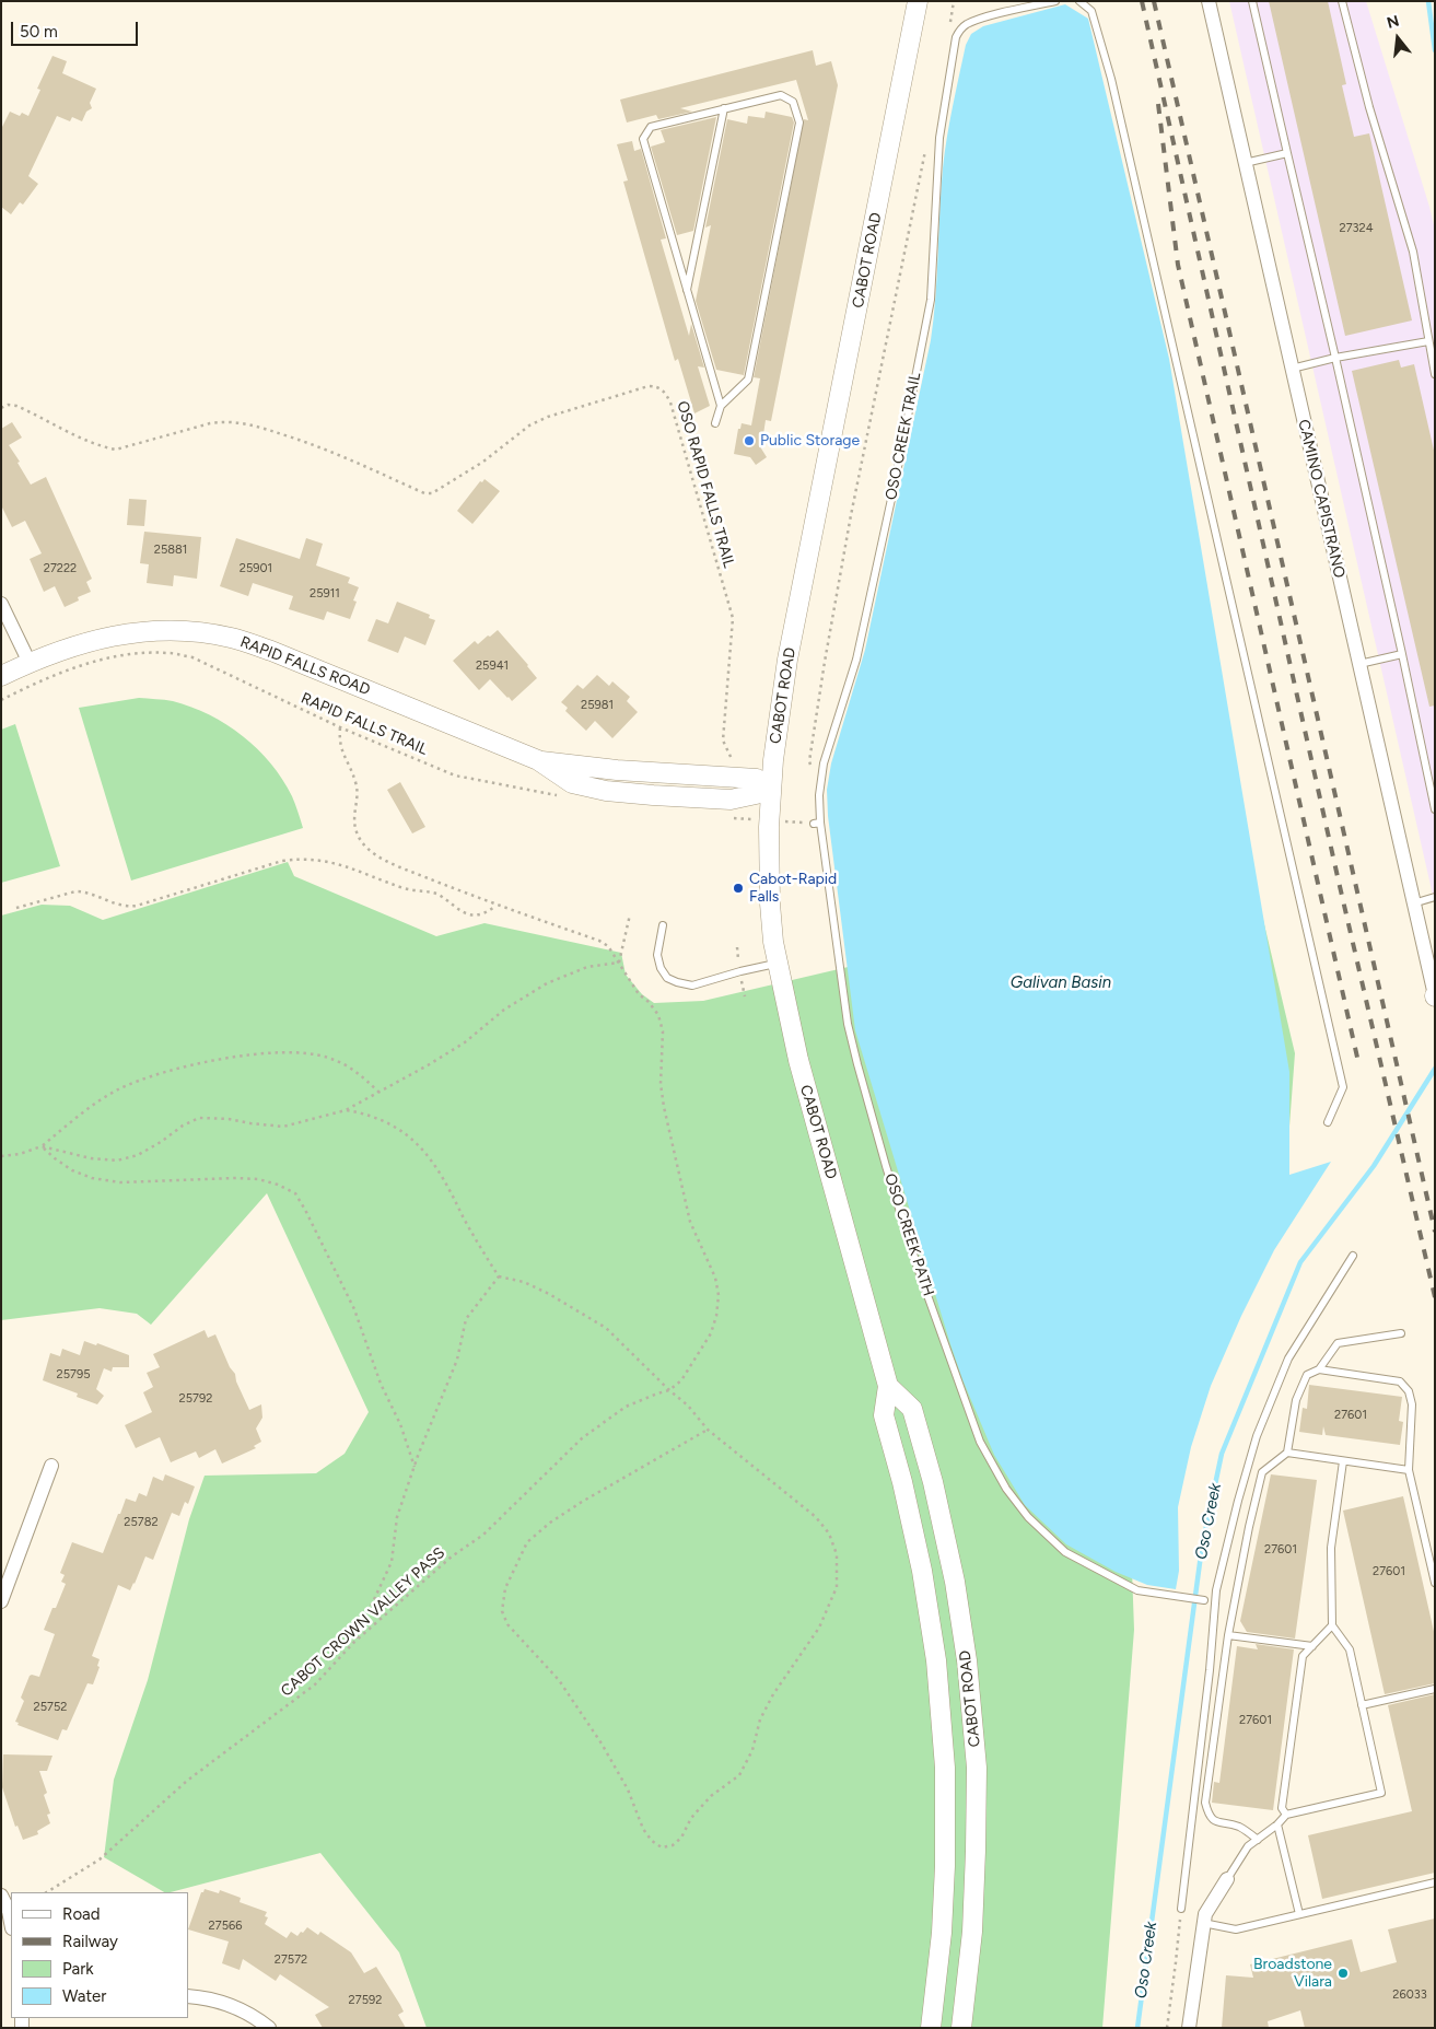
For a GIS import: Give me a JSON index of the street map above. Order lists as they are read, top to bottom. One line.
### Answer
{"streets":{"main road":["CABOT ROAD","RAPID FALLS ROAD"],"street":["CAMINO CAPISTRANO"],"lane":["OSO CREEK TRAIL","OSO CREEK PATH"],"path":["OSO RAPID FALLS TRAIL","RAPID FALLS TRAIL","CABOT CROWN VALLEY PASS"]},"crossings":[["CABOT ROAD","RAPID FALLS ROAD"],["OSO CREEK TRAIL","OSO CREEK PATH"],["OSO RAPID FALLS TRAIL","RAPID FALLS ROAD"]],"water":["Galivan Basin","Oso Creek"],"places":["Public Storage","Cabot-Rapid Falls","Broadstone Vilara"],"house_numbers":["27324","25881","27222","25901","25911","25941","25981","25795","25792","27601","25782","27601","27601","25752","27601","27566","27572","26033","27592"],"legend":["Road","Railway","Park","Water"],"scale_bar":"50 m","north":"top"}
